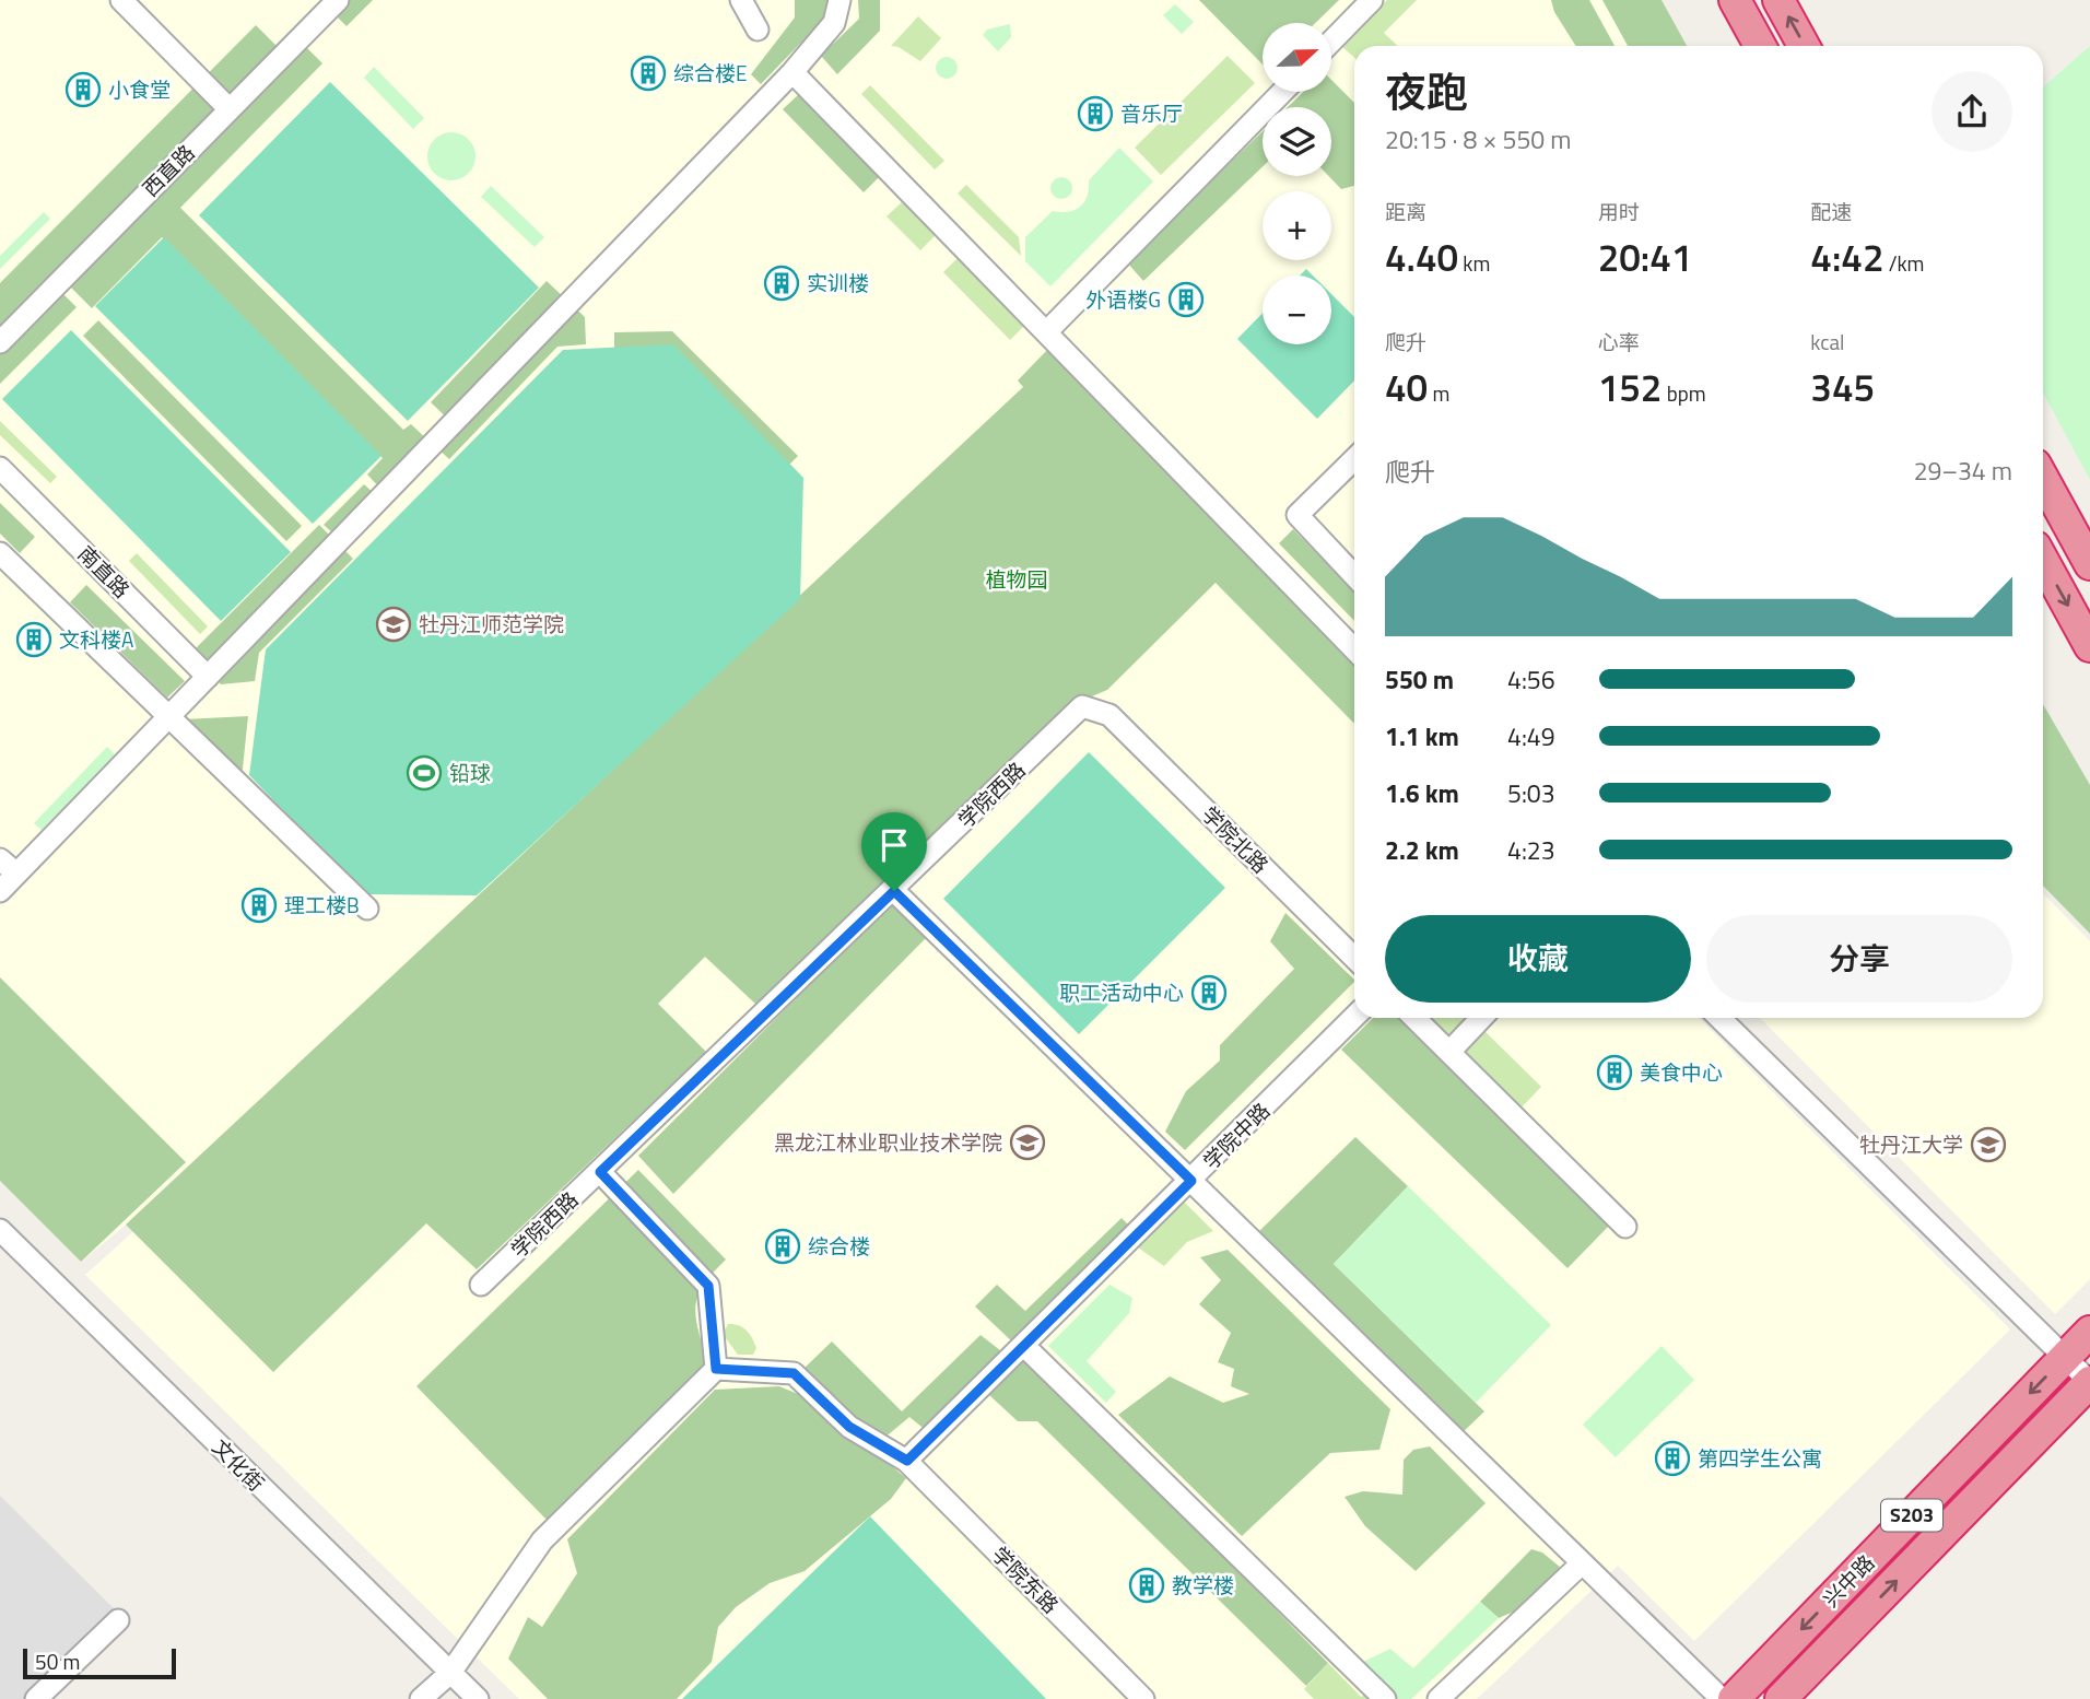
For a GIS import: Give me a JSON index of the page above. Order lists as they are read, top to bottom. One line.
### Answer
{"streets":{"highway":["S203","兴中路"],"street":["西直路","南直路","学院西路","学院北路","学院中路","文化街","学院东路"]},"crossings":[["学院西路","学院北路"],["学院中路","学院东路"]],"parks":["植物园"],"places":{"building":["综合楼E","小食堂","音乐厅","实训楼","外语楼G","文科楼A","理工楼B","职工活动中心","美食中心","综合楼","第四学生公寓","教学楼"],"school or university":["牡丹江师范学院","黑龙江林业职业技术学院","牡丹江大学"],"sports":["铅球"]},"scale_bar":"50 m","north":"right","page":{"map_buttons":["+","−"],"heading":["夜跑","20:15 · 8 × 550 m"],"stats":[["距离","4.40 km"],["用时","20:41"],["配速","4:42 /km"],["爬升","40 m"],["心率","152 bpm"],["kcal","345"]],"chart":["爬升","29–34 m"],"list":[{"name":"550 m","note":"4:56"},{"name":"1.1 km","note":"4:49"},{"name":"1.6 km","note":"5:03"},{"name":"2.2 km","note":"4:23"}],"buttons":["收藏","分享"],"scale":"50 m"}}
